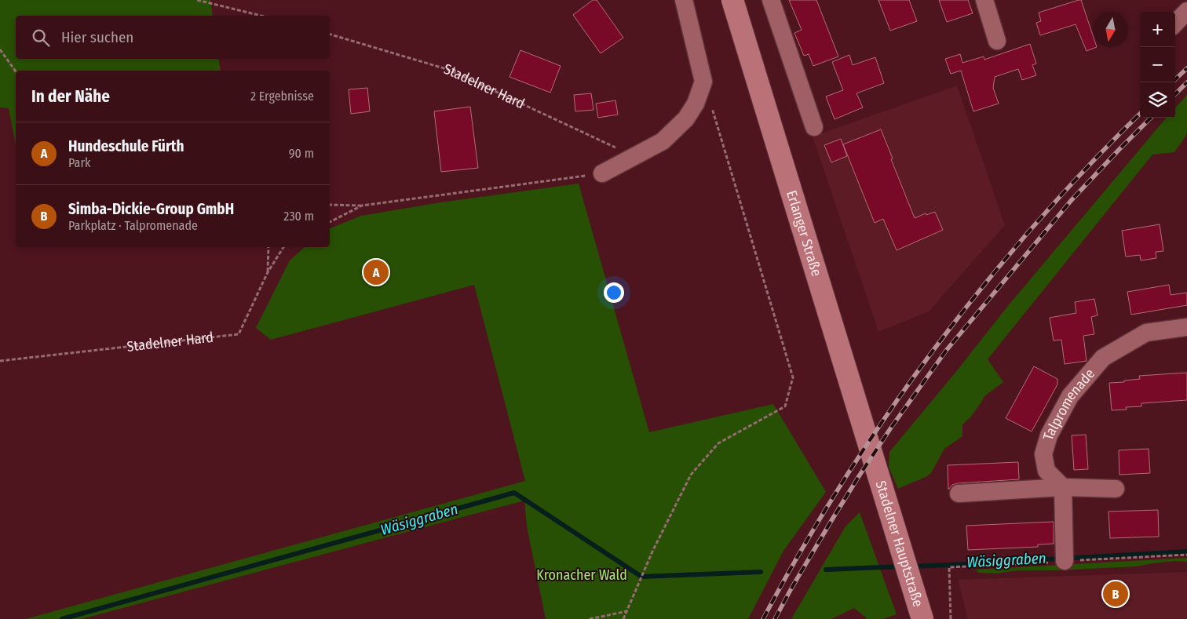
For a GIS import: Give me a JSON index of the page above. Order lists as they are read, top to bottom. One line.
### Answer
{"streets":{"main road":["Erlanger Straße","Stadelner Hauptstraße"],"street":["Talpromenade"],"path":["Stadelner Hard"]},"crossings":[["Erlanger Straße","Stadelner Hauptstraße"]],"water":["Wäsiggraben"],"parks":["Kronacher Wald"],"north":"bottom","page":{"map_buttons":["+","−"],"search":"Hier suchen","heading":["In der Nähe","2 Ergebnisse"],"list":[{"mark":"A","name":"Hundeschule Fürth","note":"Park","value":"90 m"},{"mark":"B","name":"Simba-Dickie-Group GmbH","note":"Parkplatz · Talpromenade","value":"230 m"}],"pins":["A","B"]}}
